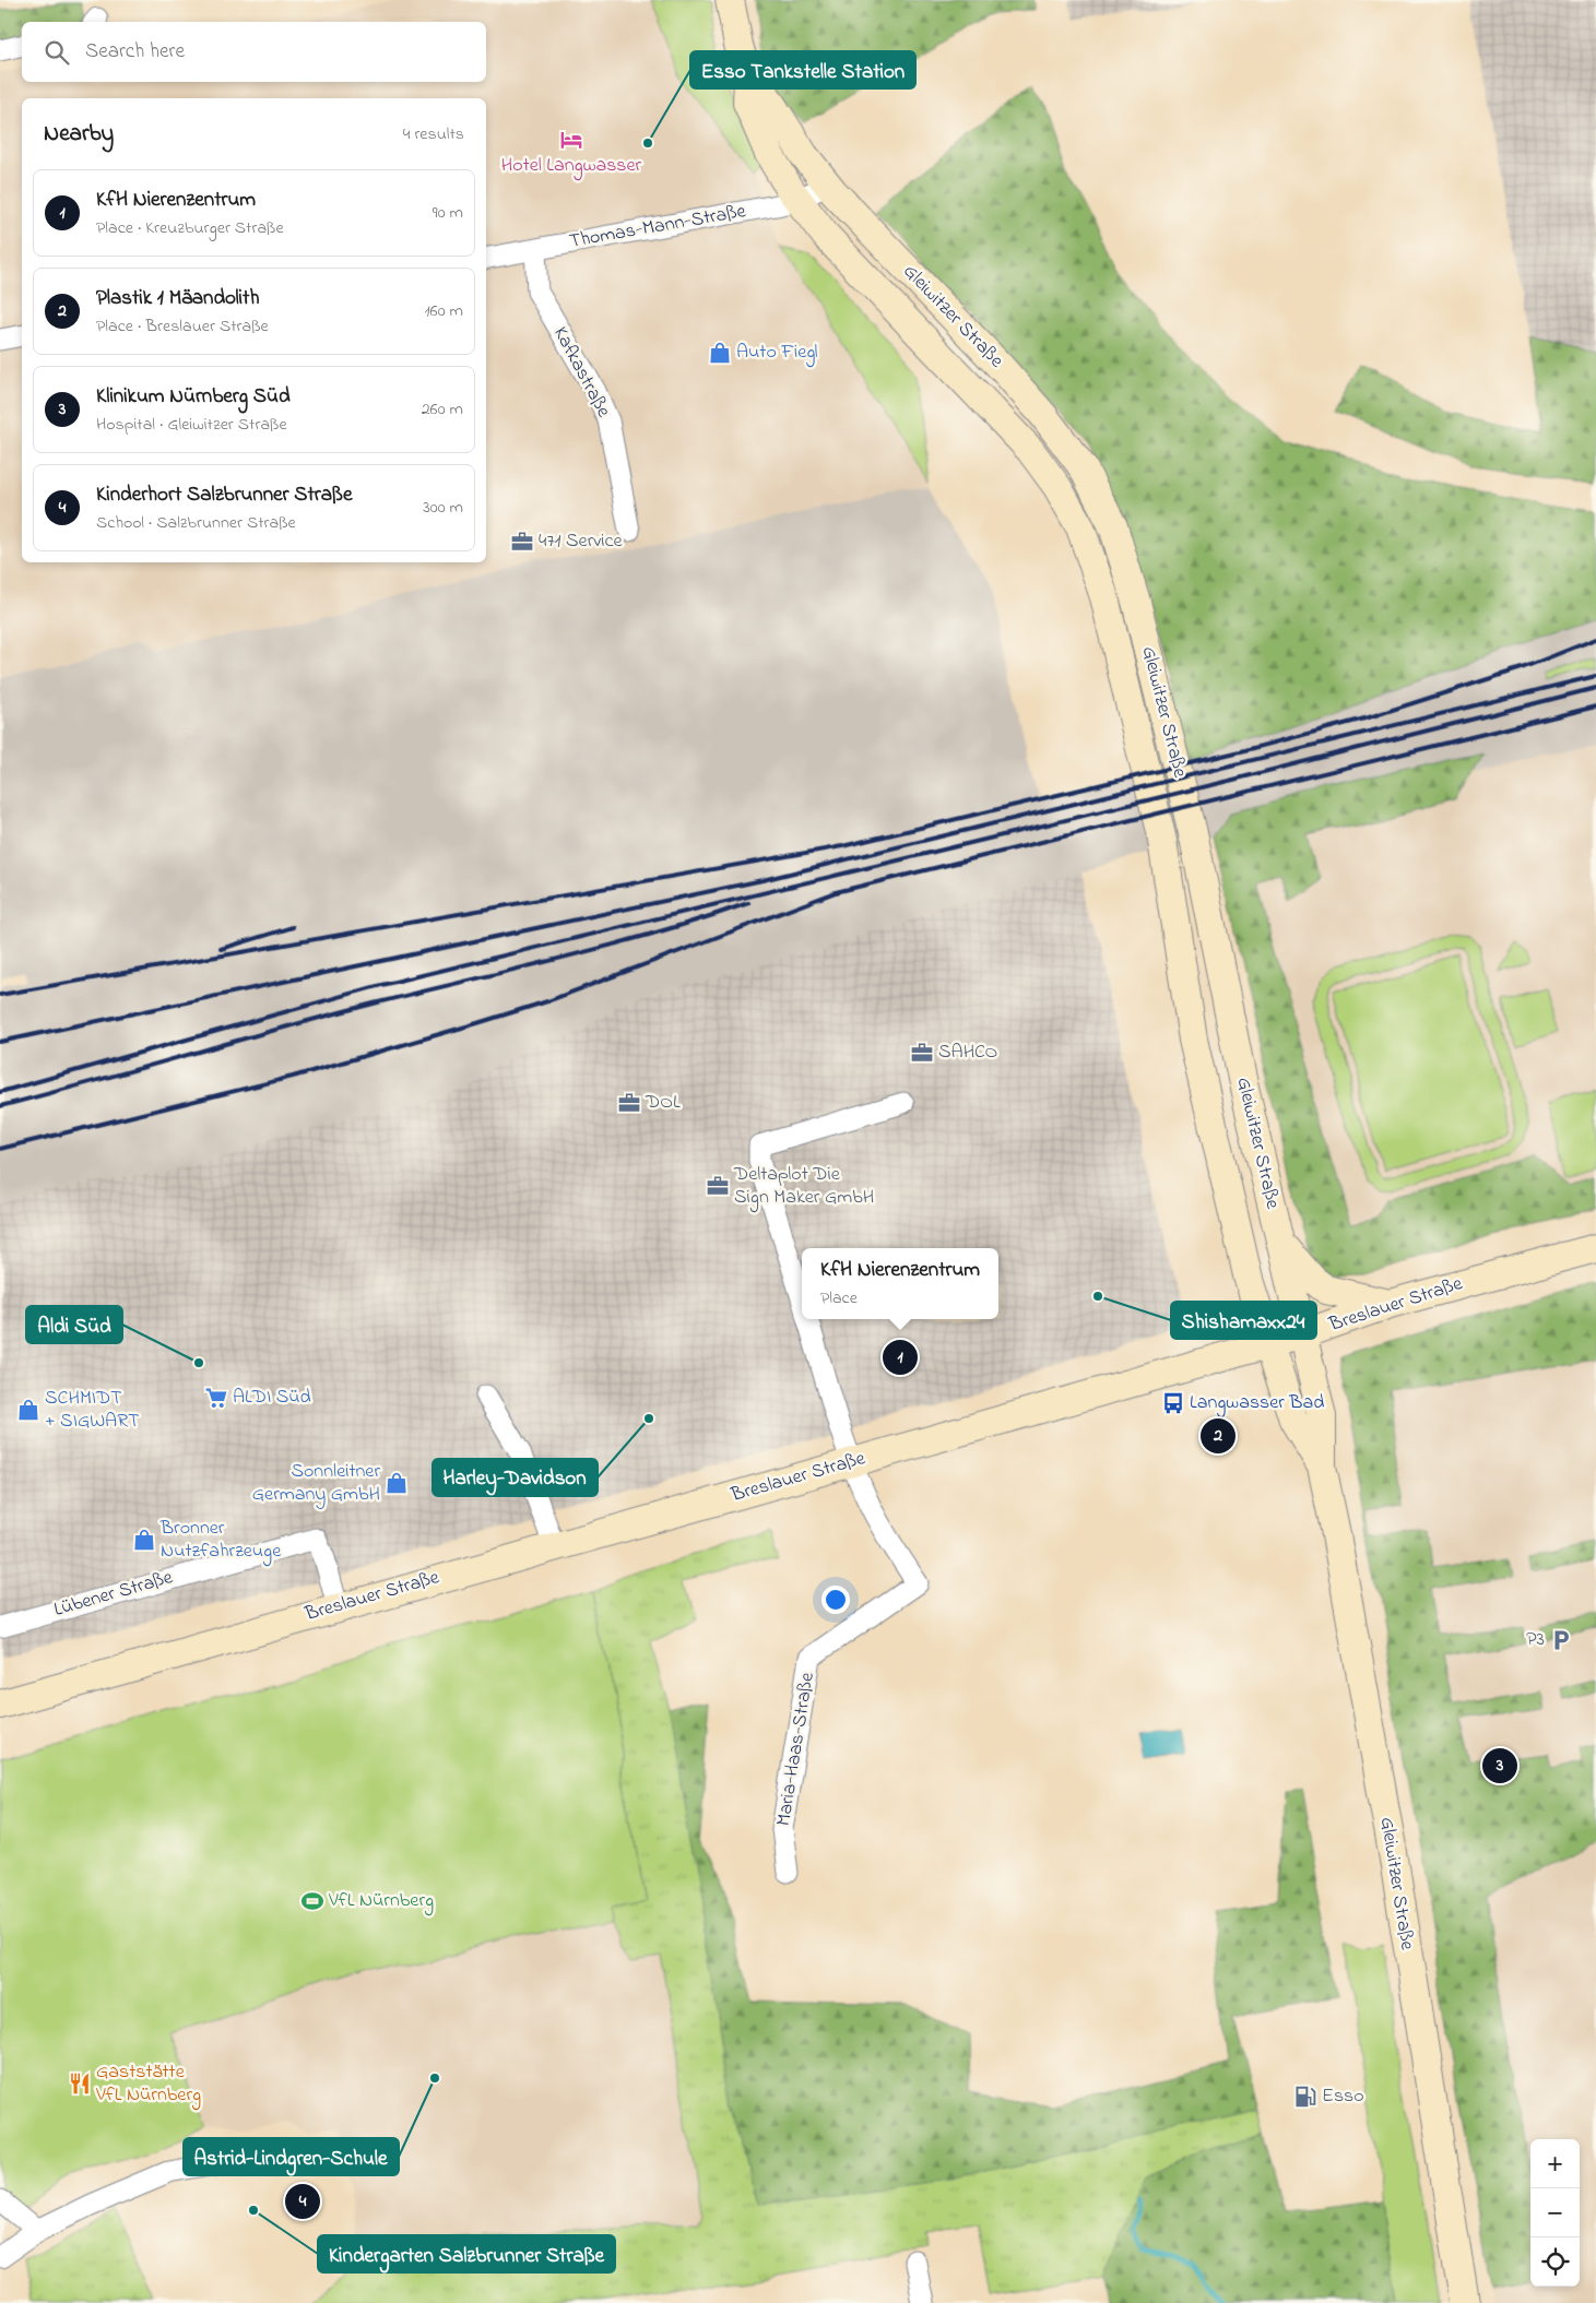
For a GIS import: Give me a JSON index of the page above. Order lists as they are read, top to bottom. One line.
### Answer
{"streets":{"main road":["Gleiwitzer Straße","Breslauer Straße"],"street":["Thomas-Mann-Straße","Kafkastraße","Lübener Straße","Maria-Haas-Straße"]},"crossings":[["Thomas-Mann-Straße","Gleiwitzer Straße"],["Thomas-Mann-Straße","Kafkastraße"],["Gleiwitzer Straße","Breslauer Straße"],["Breslauer Straße","Lübener Straße"],["Breslauer Straße","Maria-Haas-Straße"]],"places":{"hotel":["Hotel Langwasser"],"other":["Esso Tankstelle Station","Shishamaxx24","Aldi Süd","Harley-Davidson","Astrid-Lindgren-Schule","Kindergarten Salzbrunner Straße"],"shop":["Auto Fiegl","SCHMIDT + SIGWART","Sonnleitner Germany GmbH","Bronner Nutzfahrzeuge"],"office":["471 Service","SAHCO","DOL","Deltaplot Die Sign Maker GmbH"],"supermarket":["ALDI Süd"],"bus stop":["Langwasser Bad"],"parking":["P3"],"sports":["VfL Nürnberg"],"restaurant":["Gaststätte VfL Nürnberg"],"fuel station":["Esso"]},"page":{"search":"Search here","heading":["Nearby","4 results"],"list":[{"mark":"1","name":"KfH Nierenzentrum","note":"Place · Kreuzburger Straße","value":"90 m"},{"mark":"2","name":"Plastik 1 Mäandolith","note":"Place · Breslauer Straße","value":"160 m"},{"mark":"3","name":"Klinikum Nürnberg Süd","note":"Hospital · Gleiwitzer Straße","value":"260 m"},{"mark":"4","name":"Kinderhort Salzbrunner Straße","note":"School · Salzbrunner Straße","value":"300 m"}],"popup":["KfH Nierenzentrum","Place"],"pins":["1","2","3","4"],"map_buttons":["+","−"]}}
